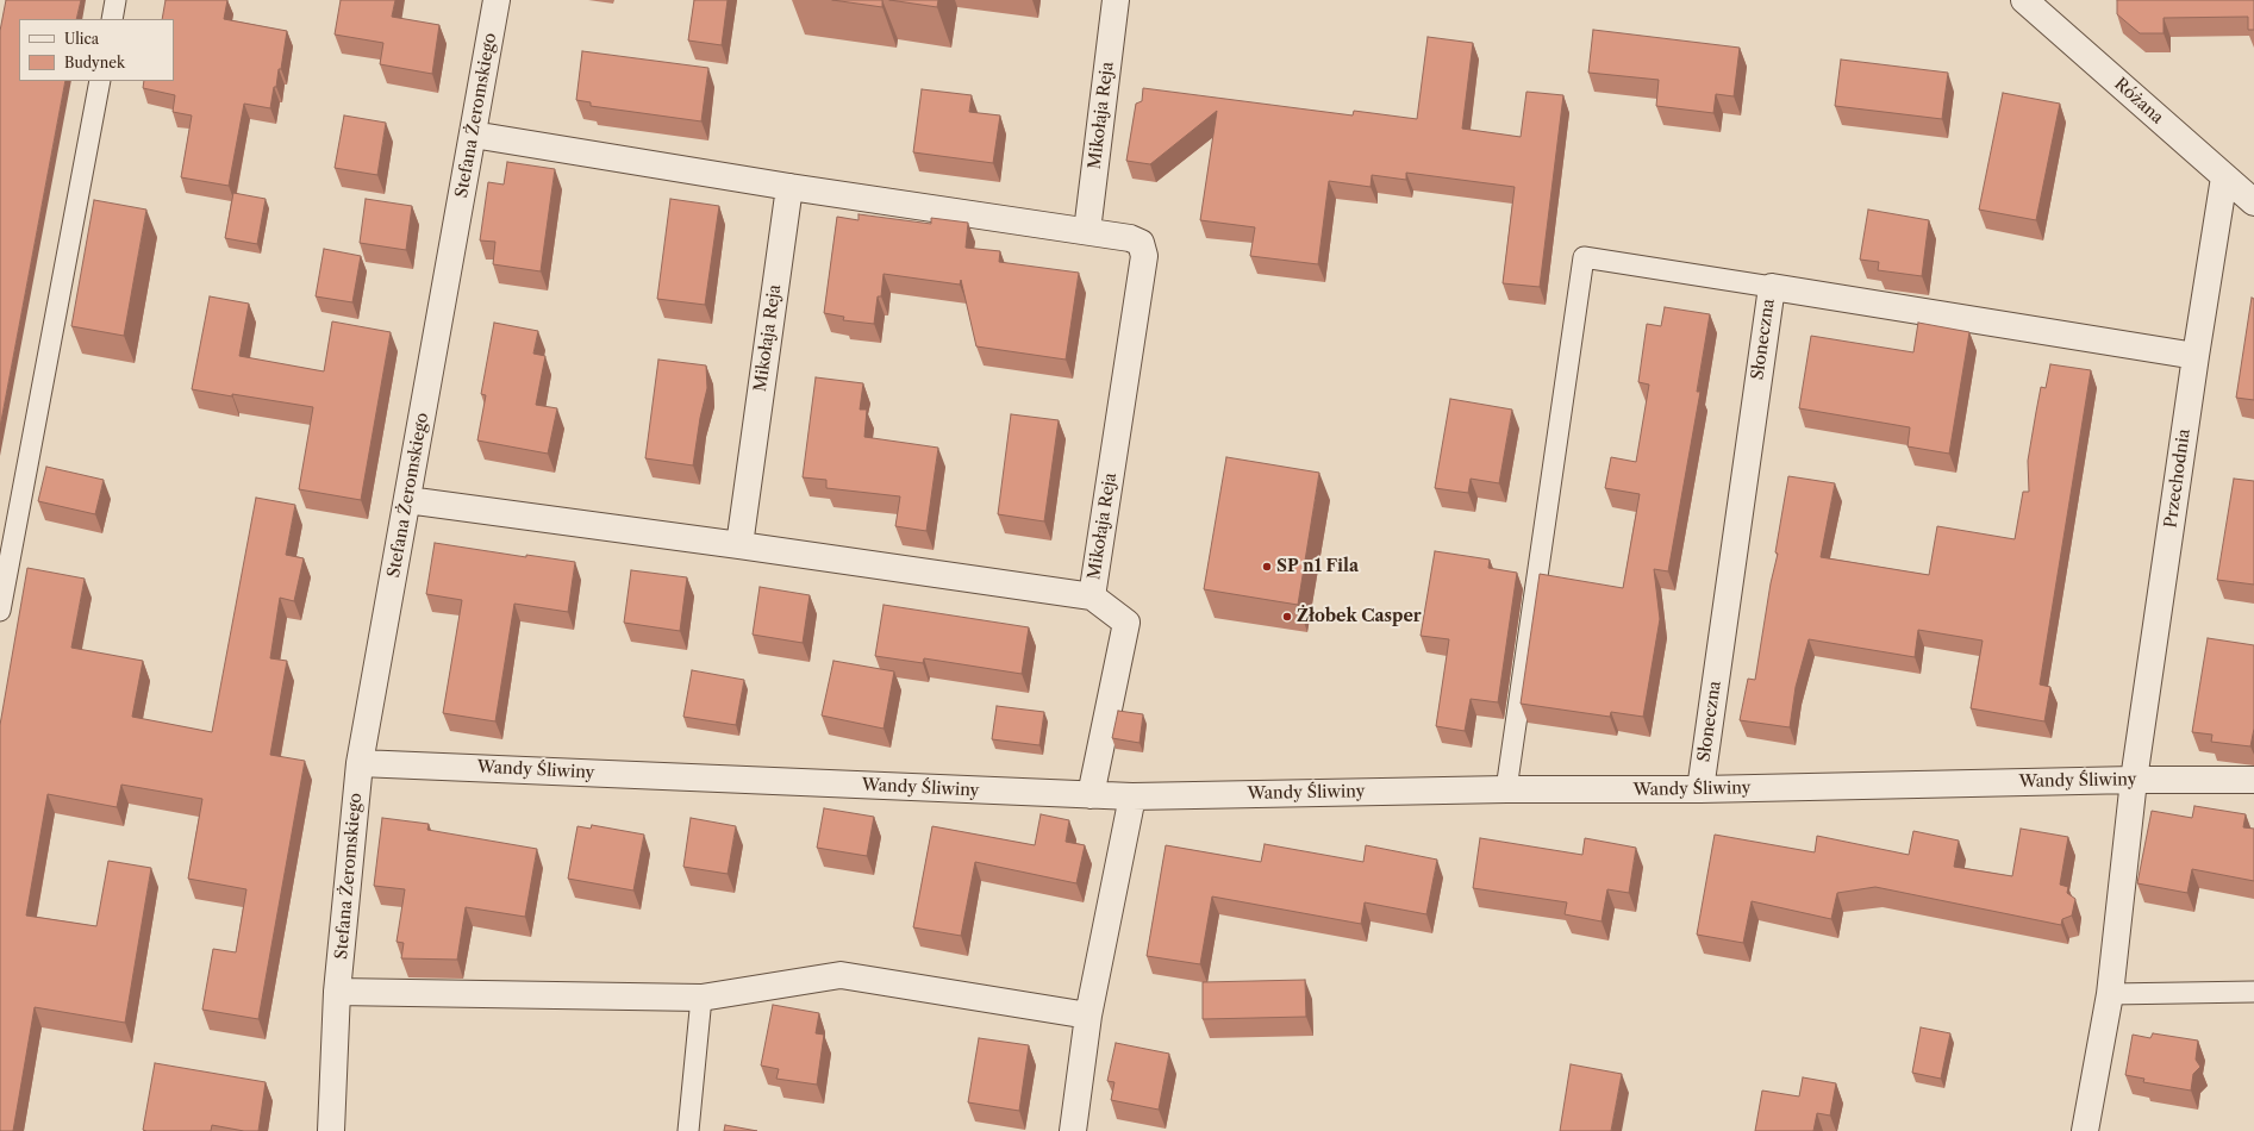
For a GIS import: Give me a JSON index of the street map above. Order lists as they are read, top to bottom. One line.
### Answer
{"streets":{"street":["Różana","Stefana Żeromskiego","Mikołaja Reja","Słoneczna","Przechodnia","Wandy Śliwiny"]},"crossings":[["Różana","Przechodnia"],["Stefana Żeromskiego","Mikołaja Reja"],["Stefana Żeromskiego","Wandy Śliwiny"],["Słoneczna","Przechodnia"],["Słoneczna","Wandy Śliwiny"],["Przechodnia","Wandy Śliwiny"]],"places":["SP n1 Fila","Żłobek Casper"],"legend":["Ulica","Budynek"]}
